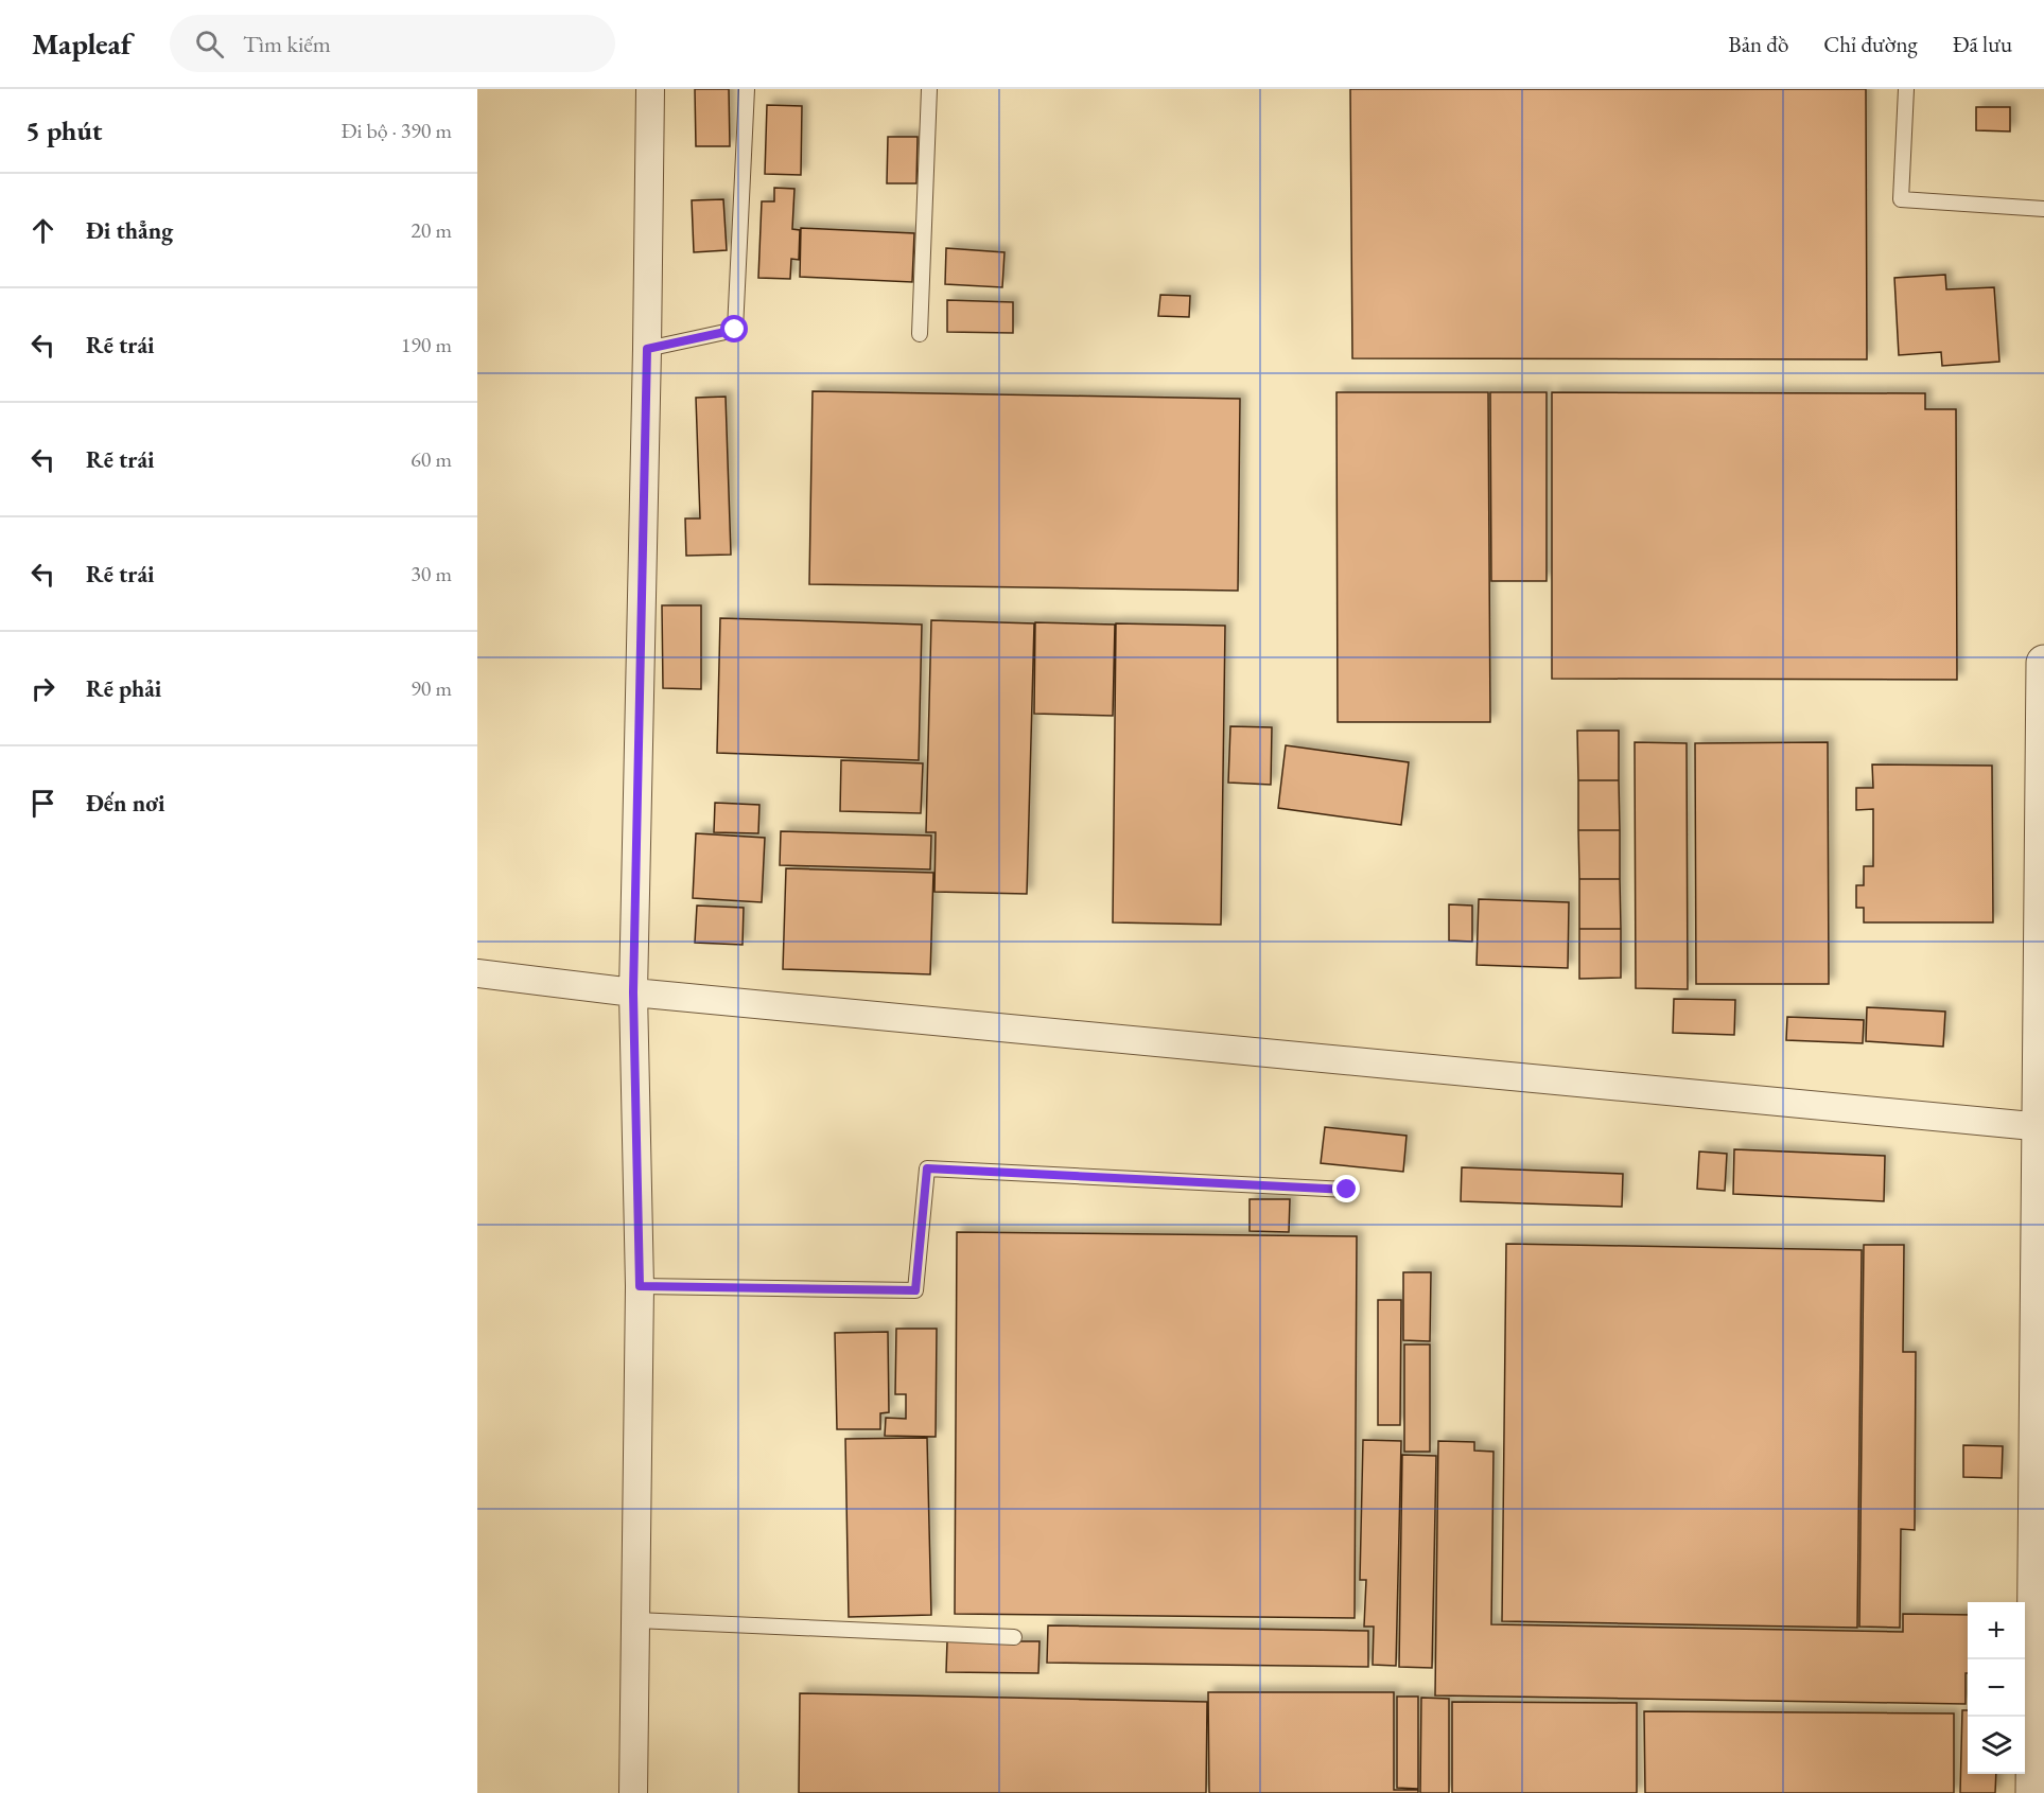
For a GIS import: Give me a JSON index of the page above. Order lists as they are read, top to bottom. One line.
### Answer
{"page":{"header":"Mapleaf","search":"Tìm kiếm","nav":["Bản đồ","Chỉ đường","Đã lưu"],"heading":["5 phút","Đi bộ · 390 m"],"list":[["Đi thẳng","20 m"],["Rẽ trái","190 m"],["Rẽ trái","60 m"],["Rẽ trái","30 m"],["Rẽ phải","90 m"],"Đến nơi"],"map_buttons":["+","−"]}}
